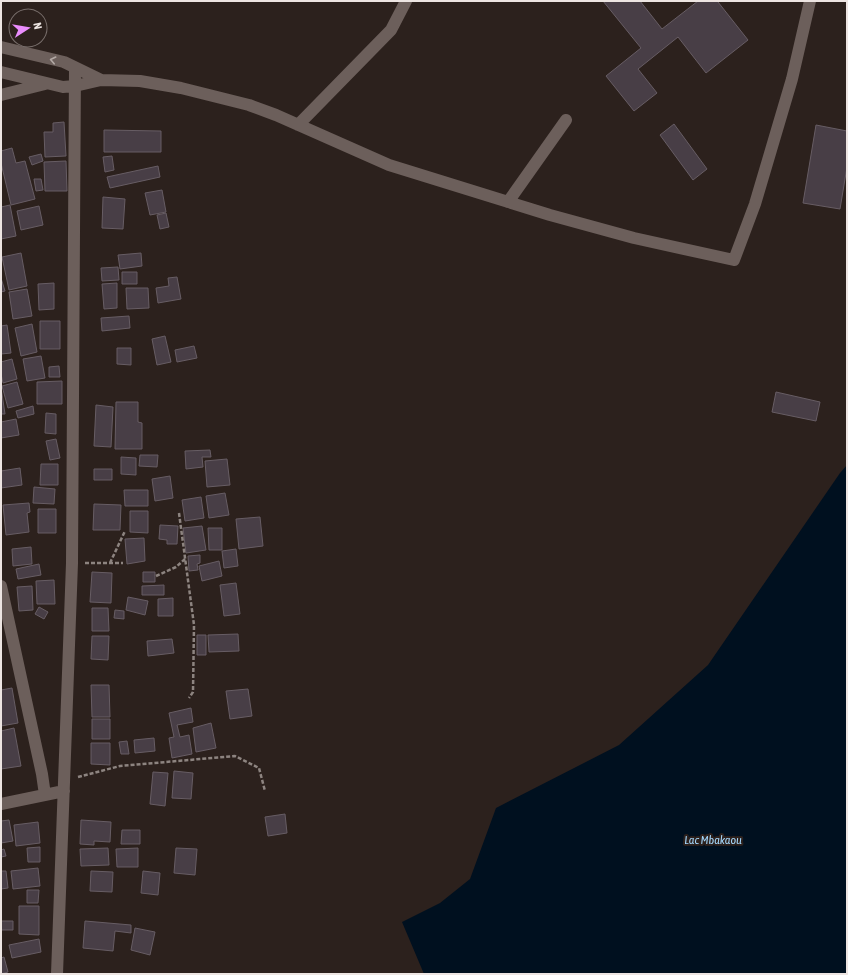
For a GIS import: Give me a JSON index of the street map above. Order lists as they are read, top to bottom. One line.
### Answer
{"water":["Lac Mbakaou"],"north":"right"}
